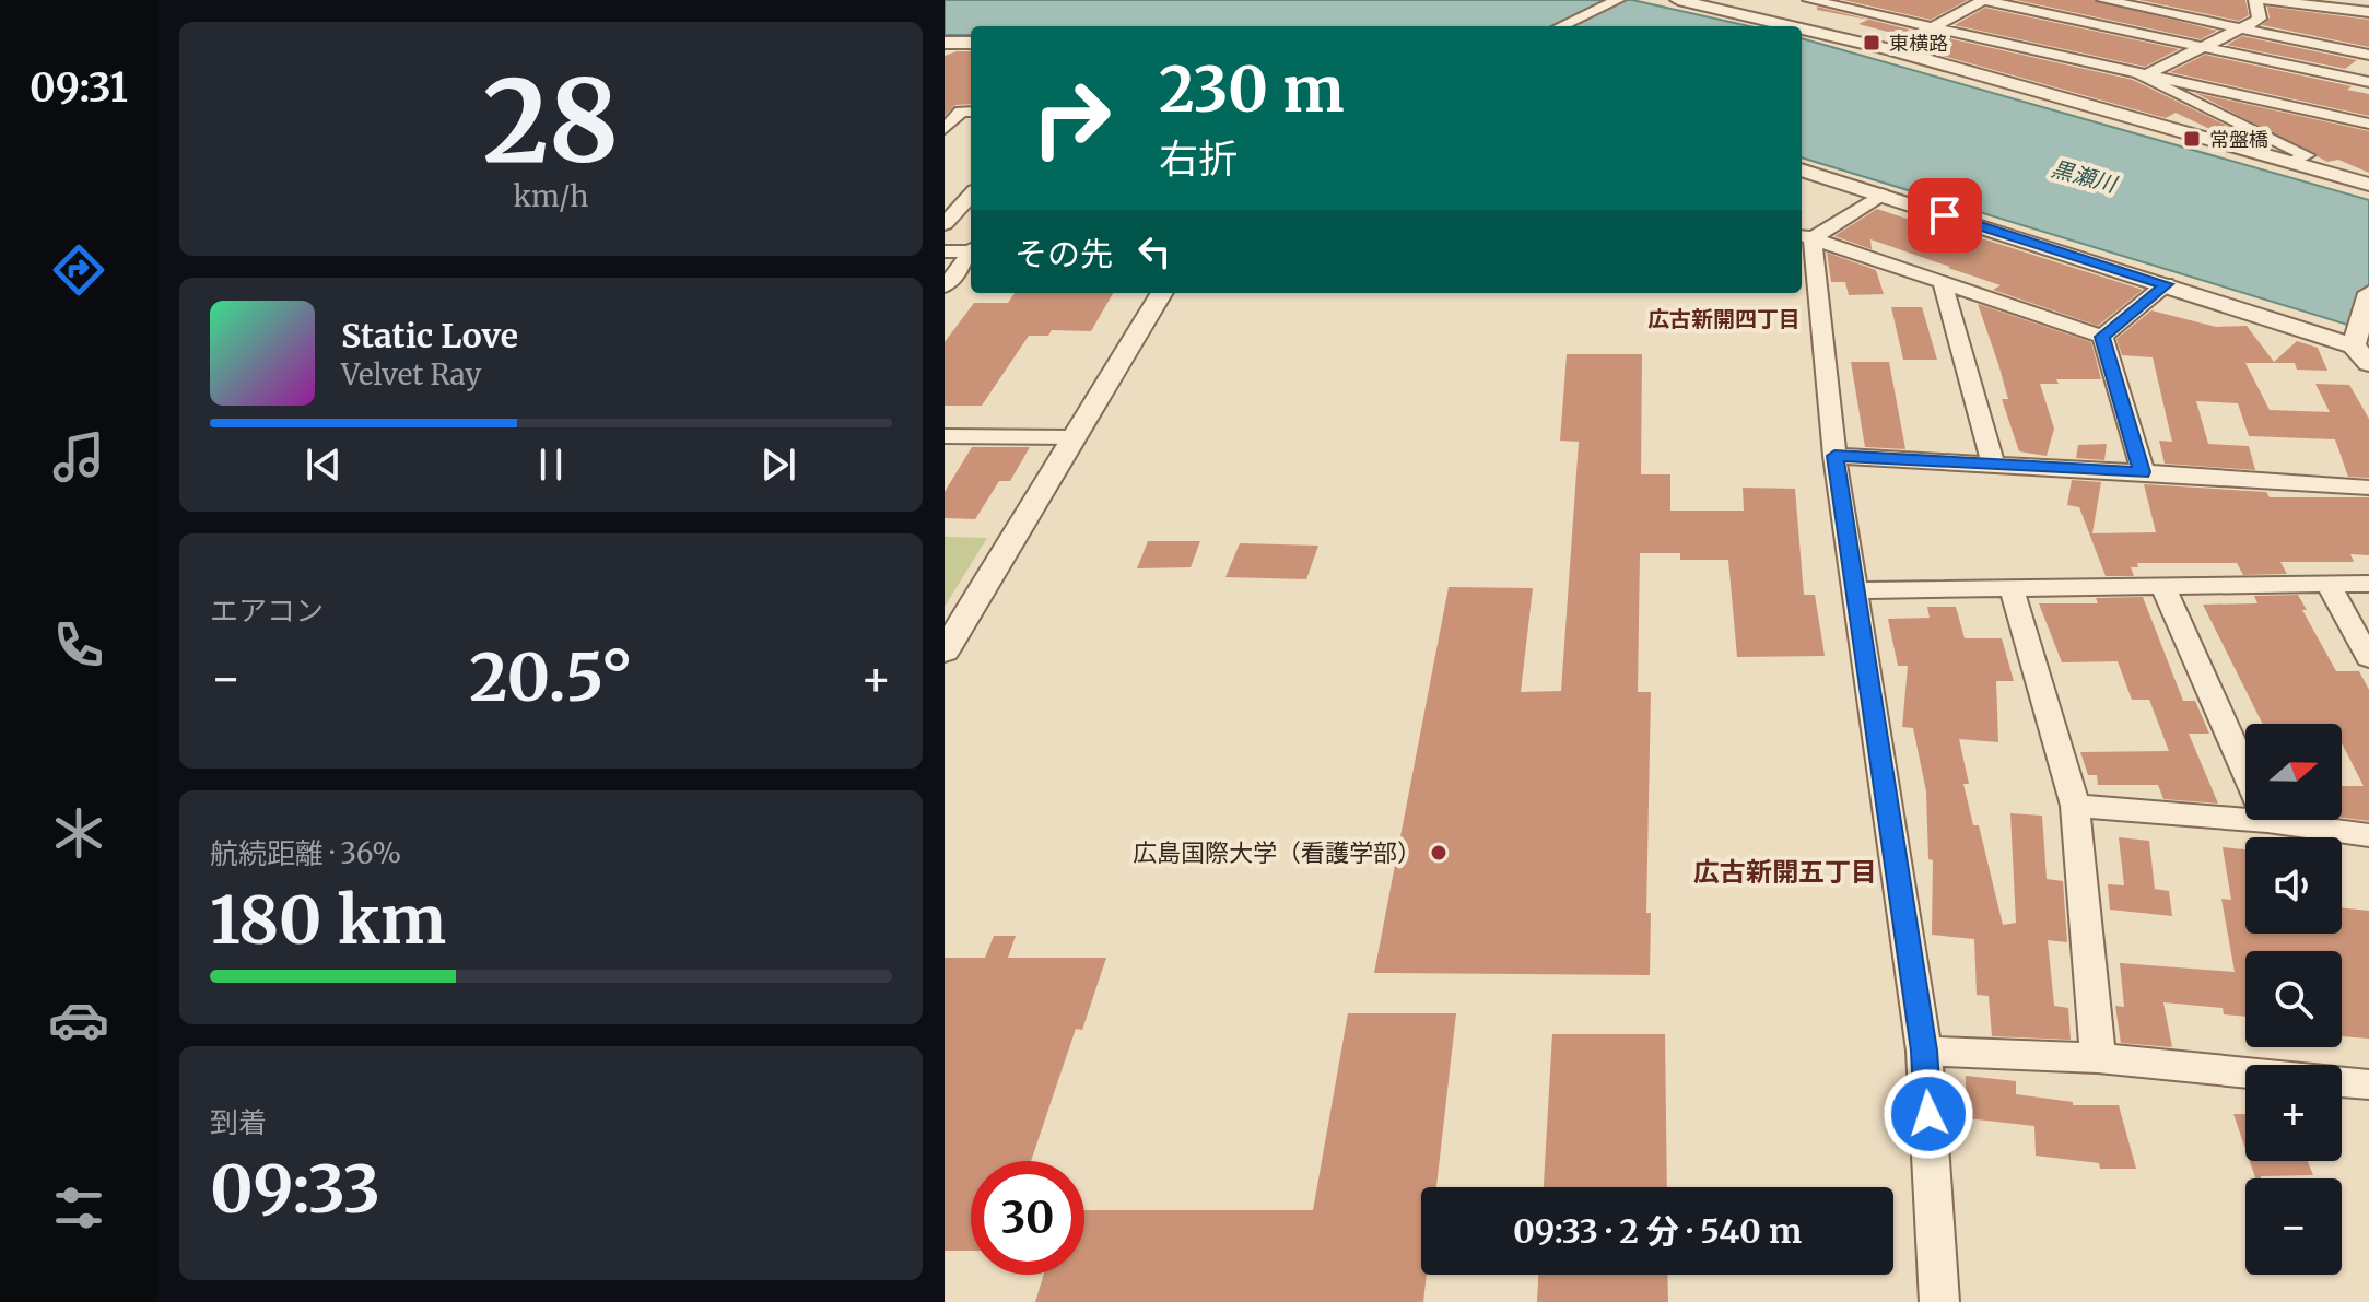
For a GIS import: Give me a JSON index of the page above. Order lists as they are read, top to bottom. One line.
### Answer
{"districts":["広古新開四丁目","広古新開五丁目"],"water":["黒瀬川"],"places":{"transit":["東横路","常盤橋"],"other":["広島国際大学（看護学部）"]},"north":"right","page":{"tabs":"09:31","tile":[["28","km/h"],"エアコン",["航続距離 · 36%","180 km"],["到着","09:33"]],"turn":["230 m","右折"],"then":"その先","song":["Static Love","Velvet Ray"],"heat":["−","20.5°","+"],"map_buttons":["+","−"],"limit":"30","trip":"09:33 · 2 分 · 540 m"}}
